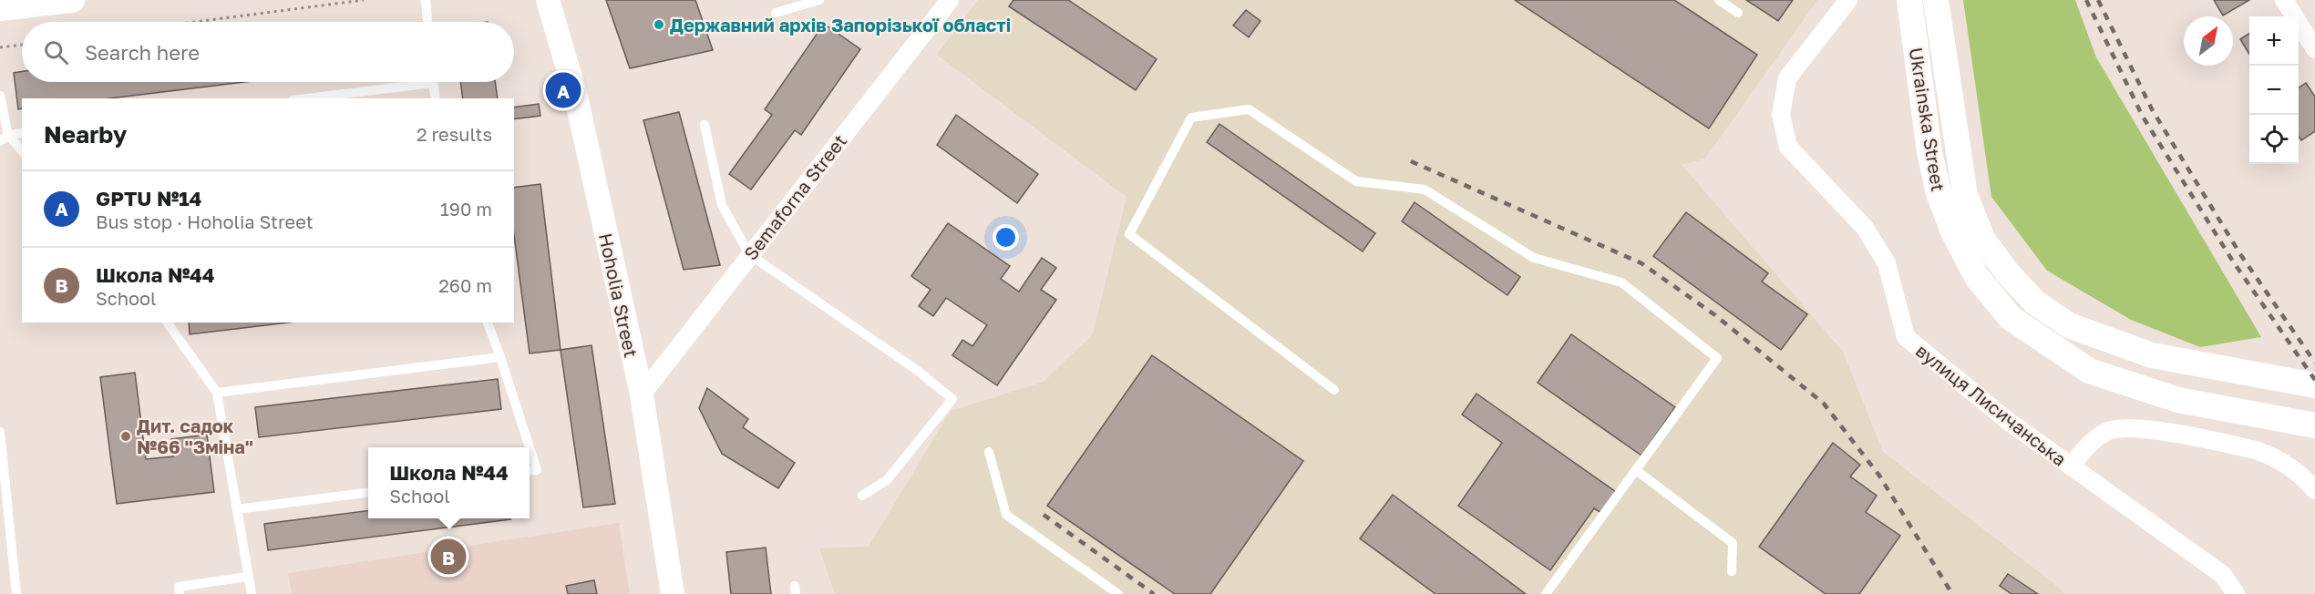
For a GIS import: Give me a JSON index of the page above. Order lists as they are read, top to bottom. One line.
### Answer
{"streets":{"main road":["Ukrainska Street"],"street":["Semaforna Street","Hoholia Street","вулиця Лисичанська"]},"crossings":[["Semaforna Street","Hoholia Street"]],"places":["Державний архів Запорізької області","Дит. садок №66 \"Зміна\""],"north":"top right","page":{"map_buttons":["+","−"],"search":"Search here","pins":["A","B"],"heading":["Nearby","2 results"],"list":[{"mark":"A","name":"GPTU №14","note":"Bus stop · Hoholia Street","value":"190 m"},{"mark":"B","name":"Школа №44","note":"School","value":"260 m"}],"popup":["Школа №44","School"]}}
